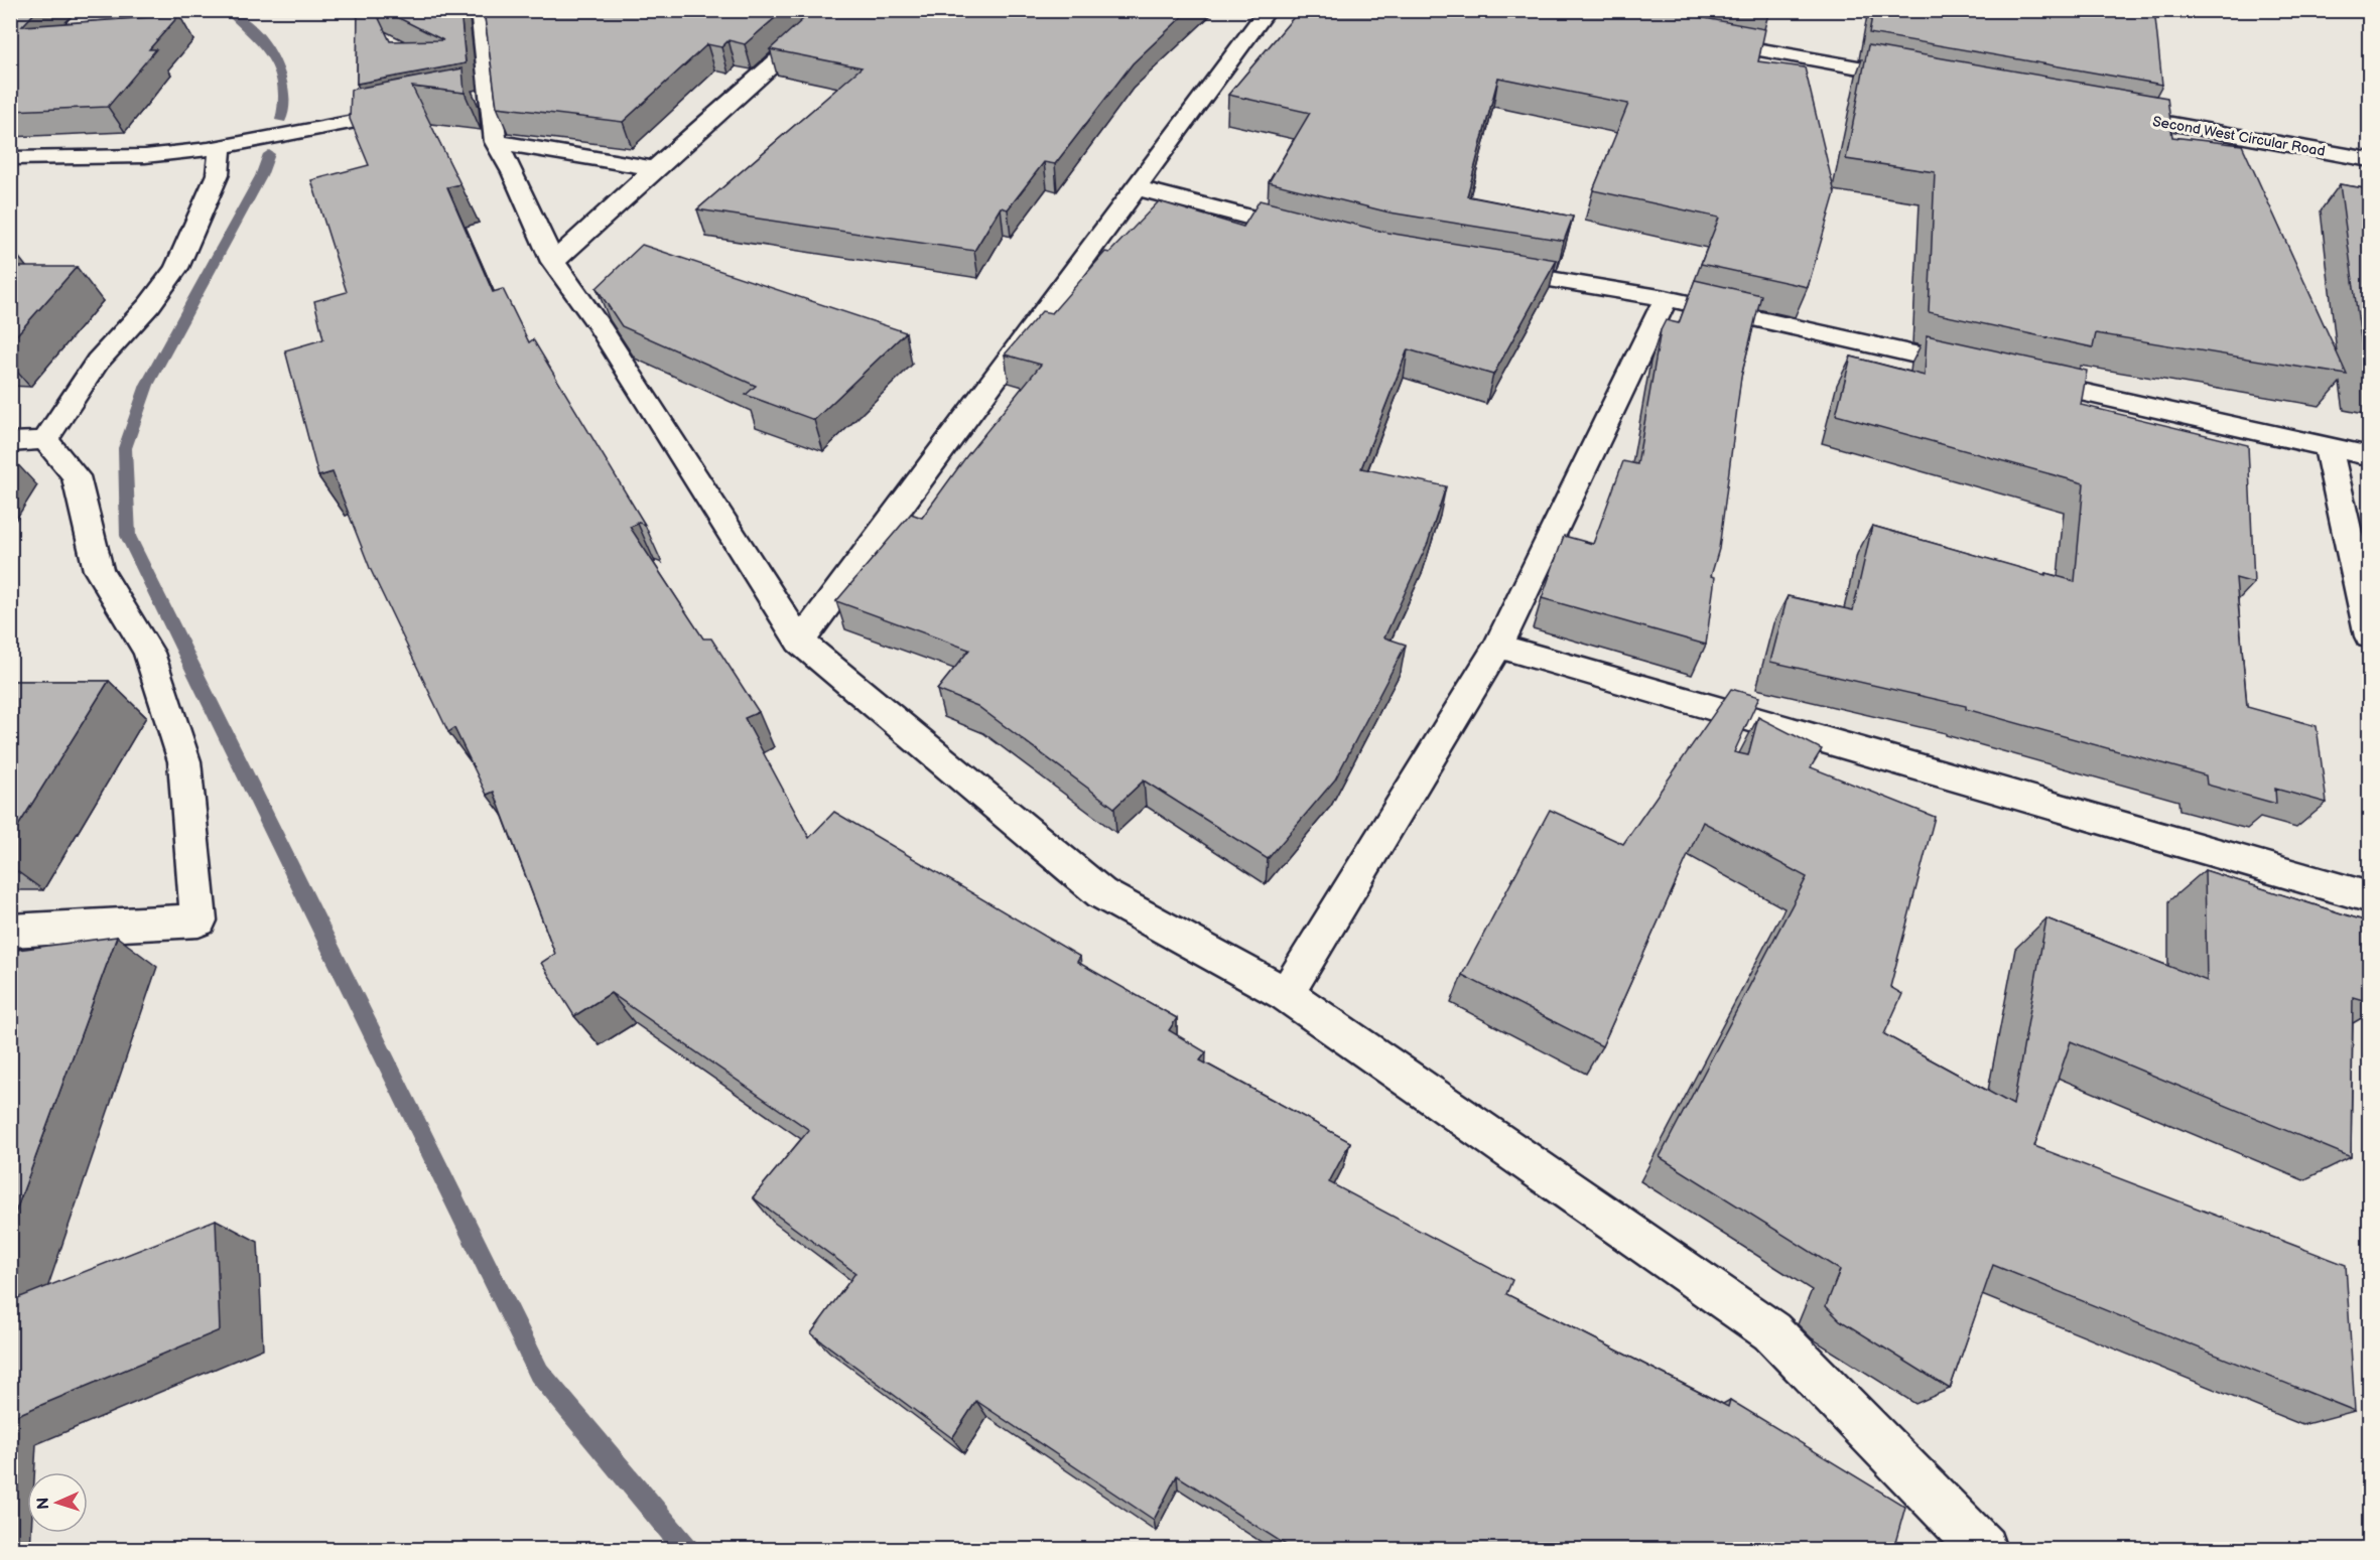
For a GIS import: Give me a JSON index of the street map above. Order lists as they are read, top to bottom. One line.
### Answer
{"streets":{"street":["Second West Circular Road"]},"north":"left"}
